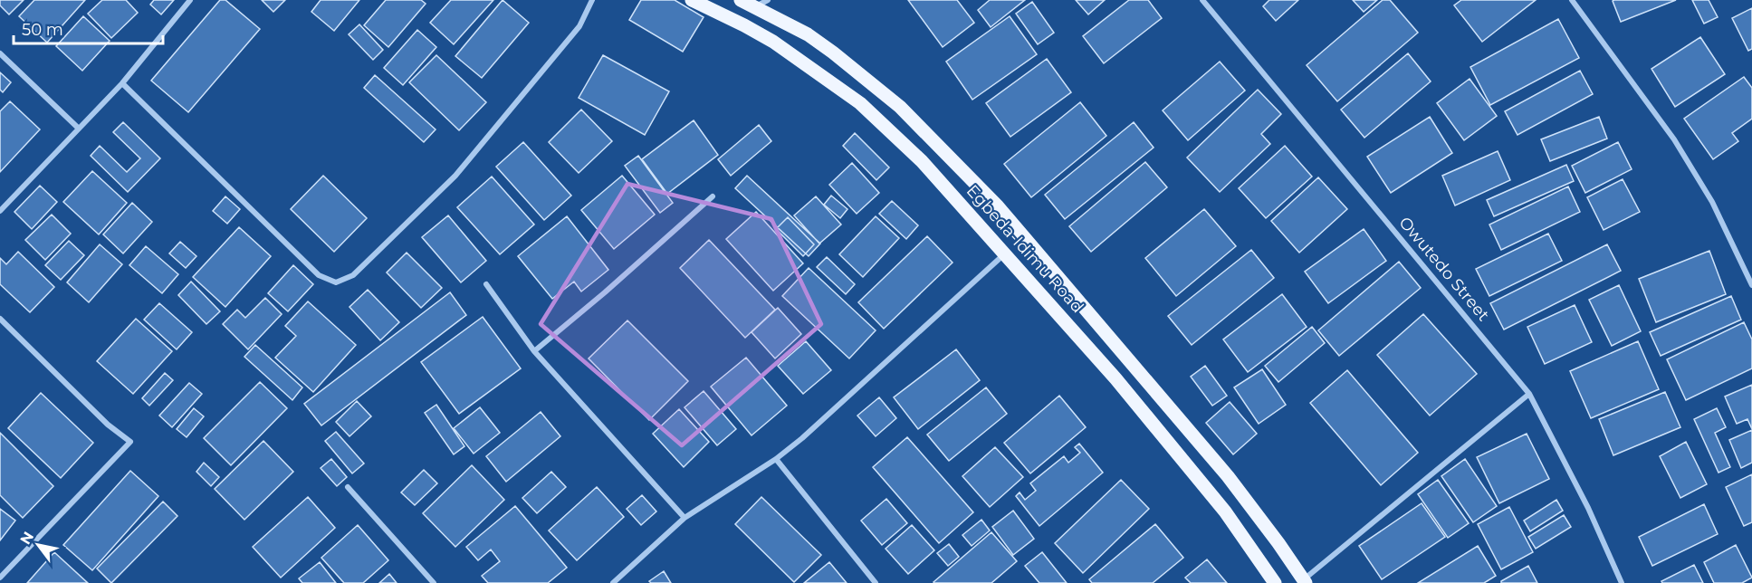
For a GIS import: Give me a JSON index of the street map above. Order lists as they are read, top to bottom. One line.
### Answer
{"streets":{"main road":["Egbeda-Idimu Road"],"street":["Owutedo Street"]},"scale_bar":"50 m","north":"top left"}
